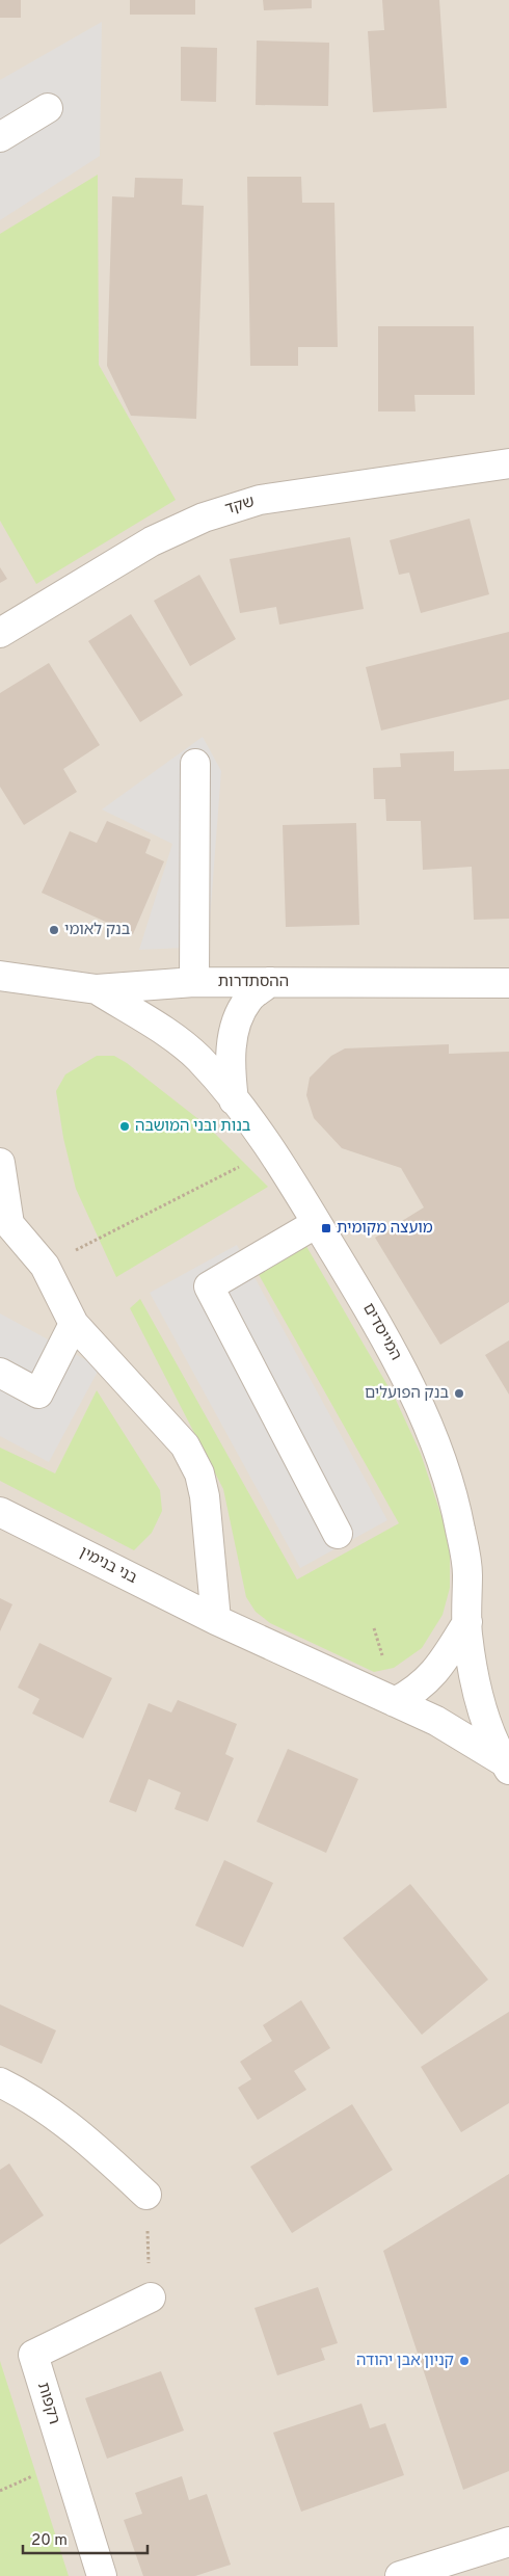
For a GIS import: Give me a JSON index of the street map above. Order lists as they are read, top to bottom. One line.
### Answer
{"streets":{"street":["שקד","ההסתדרות","המייסדים","בני בנימין","רקפות"]},"crossings":[["ההסתדרות","המייסדים"],["המייסדים","בני בנימין"]],"places":{"other":["בנק לאומי","בנות ובני המושבה","בנק הפועלים","קניון אבן יהודה"],"transit":["מועצה מקומית"]},"scale_bar":"20 m"}
